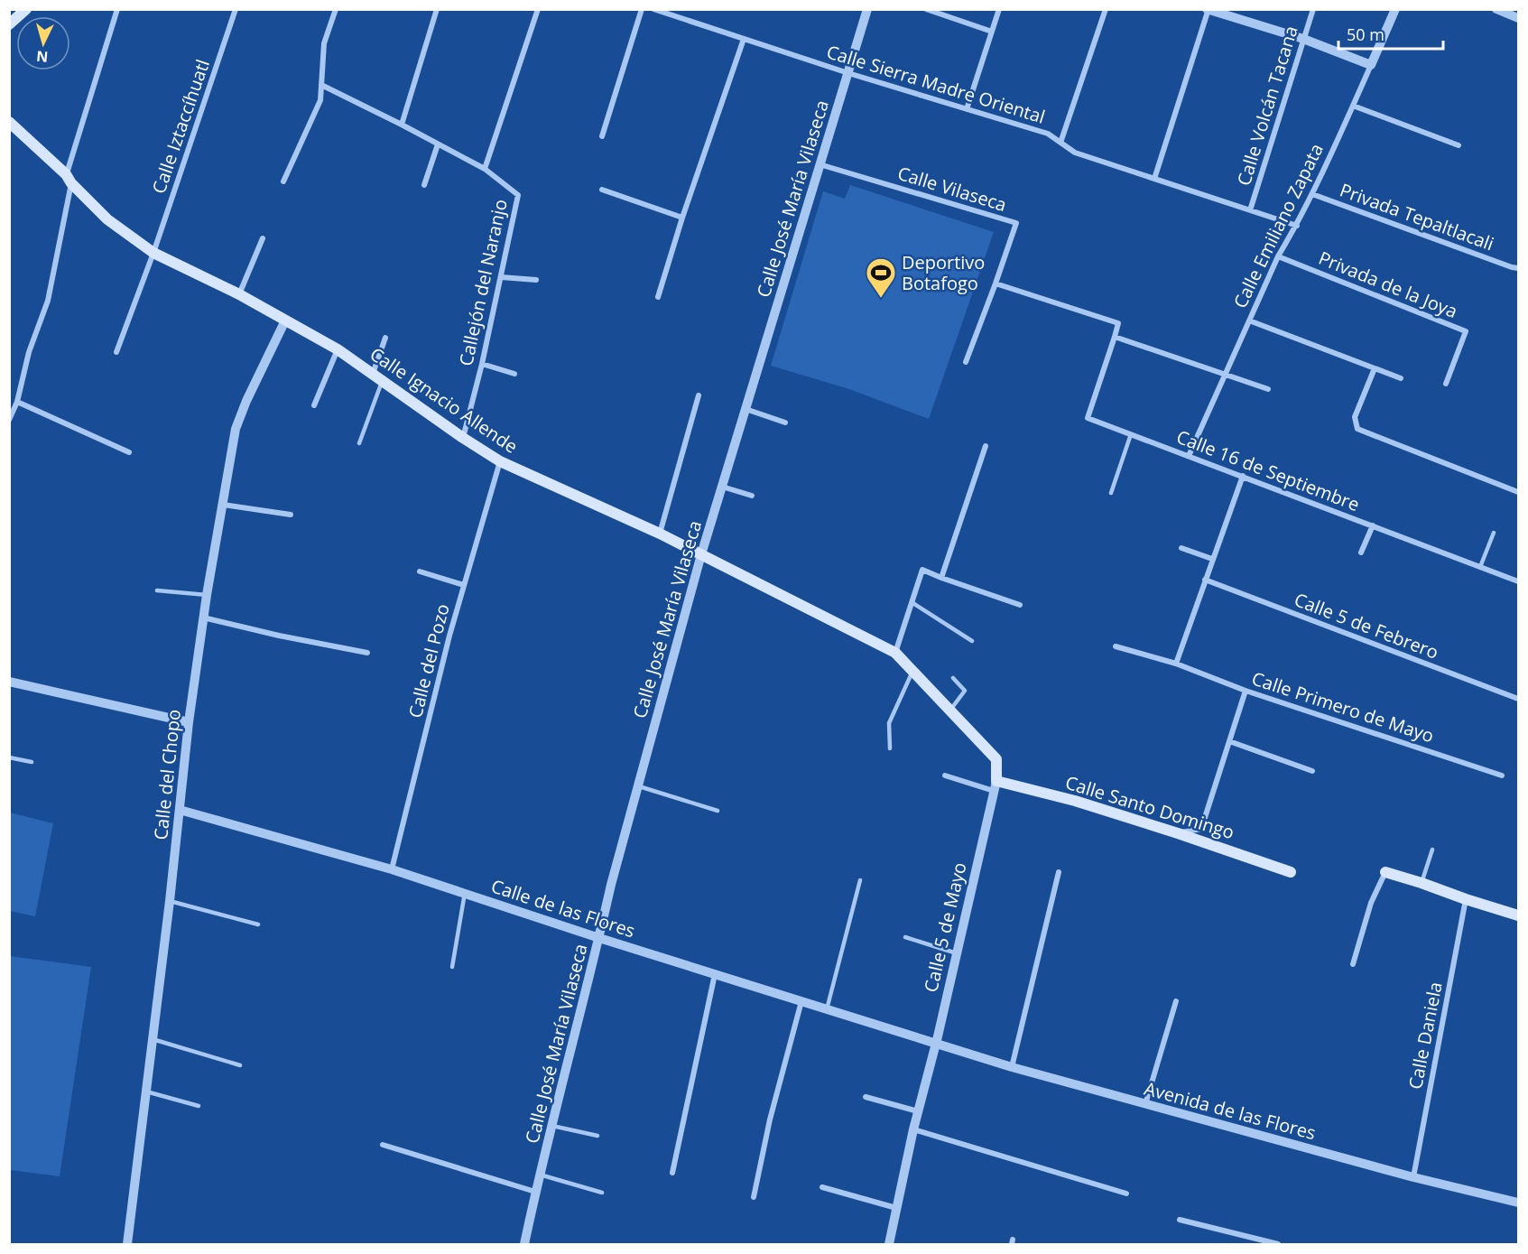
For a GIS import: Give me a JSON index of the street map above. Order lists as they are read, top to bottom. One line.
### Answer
{"streets":{"main road":["Calle Ignacio Allende","Calle Santo Domingo","Calle 5 de Mayo"],"street":["Calle Sierra Madre Oriental","Calle Volcán Tacana","Calle Iztaccíhuatl","Calle Vilaseca","Calle José María Vilaseca","Privada Tepaltlacali","Calle Emiliano Zapata","Callejón del Naranjo","Privada de la Joya","Calle 16 de Septiembre","Calle 5 de Febrero","Calle del Pozo","Calle Primero de Mayo","Calle del Chopo","Calle de las Flores","Calle Daniela","Avenida de las Flores"]},"crossings":[["Calle Sierra Madre Oriental","Calle Volcán Tacana"],["Calle Sierra Madre Oriental","Calle José María Vilaseca"],["Calle Sierra Madre Oriental","Calle Emiliano Zapata"],["Calle Iztaccíhuatl","Calle Ignacio Allende"],["Calle Vilaseca","Calle José María Vilaseca"],["Calle José María Vilaseca","Calle Ignacio Allende"],["Calle José María Vilaseca","Calle de las Flores"],["Privada Tepaltlacali","Calle Emiliano Zapata"],["Calle Emiliano Zapata","Privada de la Joya"],["Calle Emiliano Zapata","Calle 16 de Septiembre"],["Callejón del Naranjo","Calle Ignacio Allende"],["Calle Ignacio Allende","Calle del Pozo"],["Calle Ignacio Allende","Calle del Chopo"],["Calle Ignacio Allende","Calle 5 de Mayo"],["Calle del Pozo","Calle de las Flores"],["Calle del Chopo","Calle de las Flores"],["Calle Santo Domingo","Calle 5 de Mayo"],["Calle de las Flores","Calle 5 de Mayo"],["Calle de las Flores","Avenida de las Flores"],["Calle 5 de Mayo","Avenida de las Flores"],["Calle Daniela","Avenida de las Flores"]],"places":{"sports":["Deportivo Botafogo"]},"scale_bar":"50 m","north":"bottom"}
